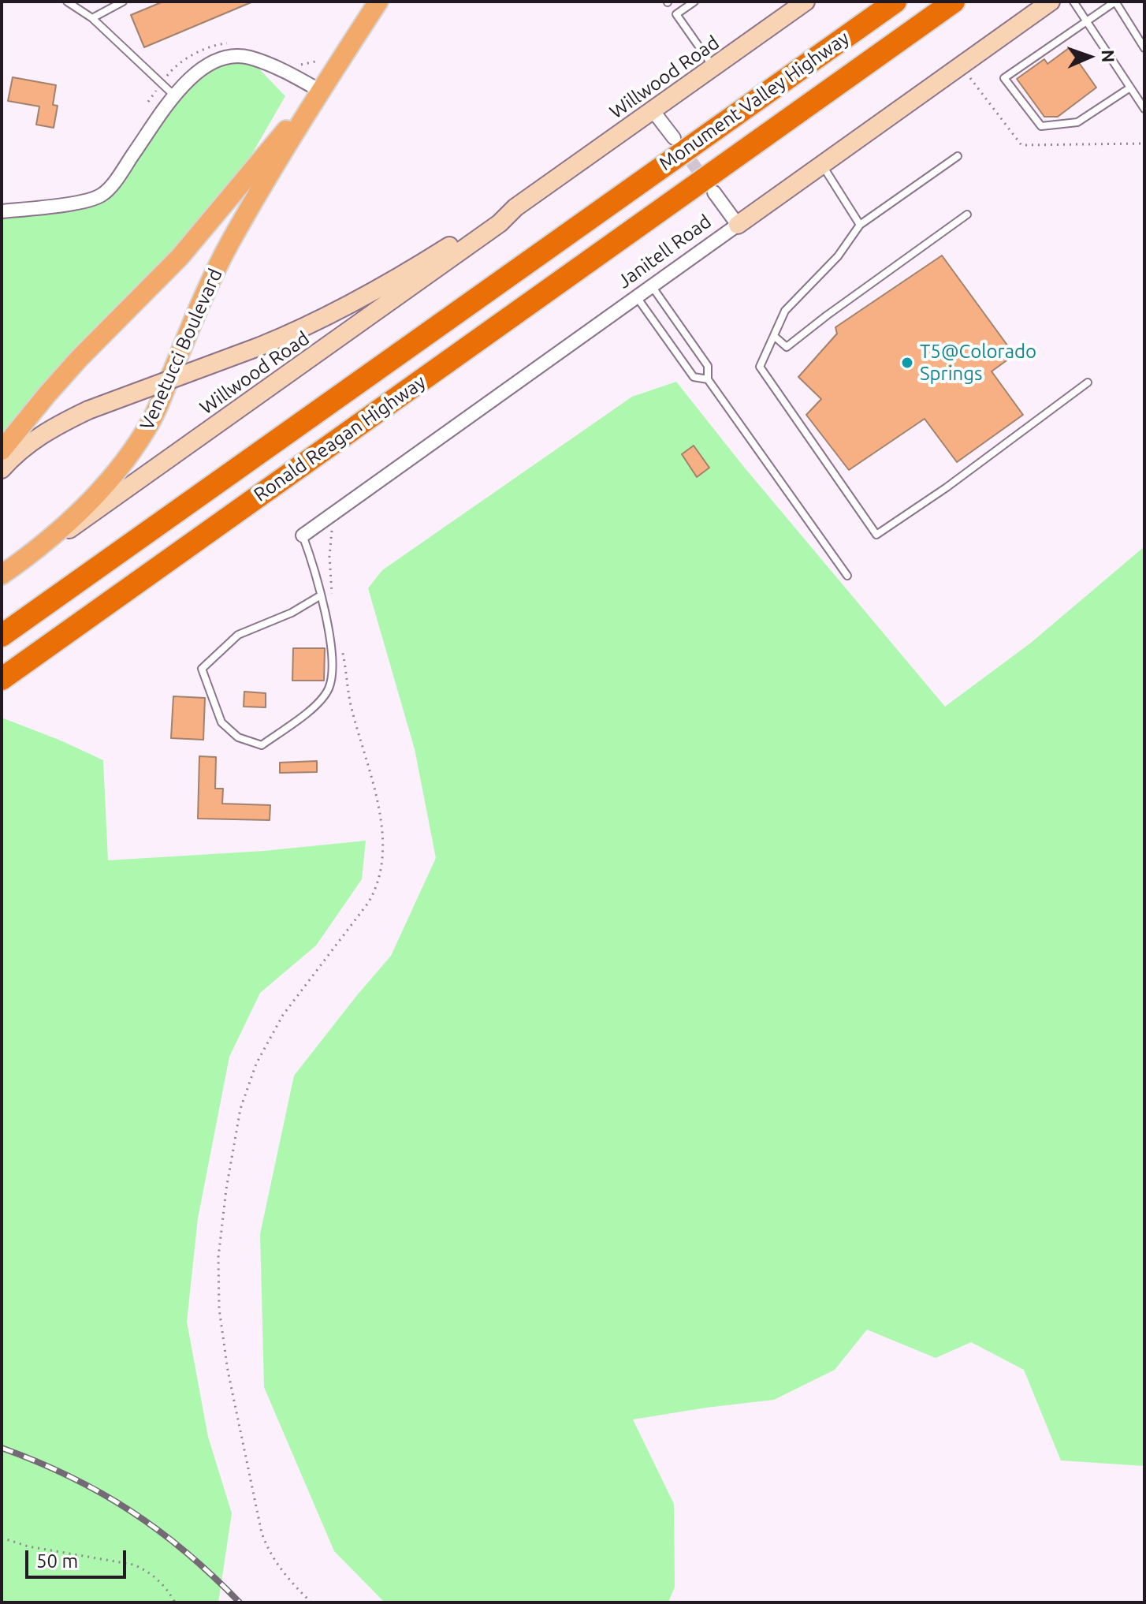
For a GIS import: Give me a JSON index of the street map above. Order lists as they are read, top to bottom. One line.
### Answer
{"streets":{"highway":["Monument Valley Highway","Ronald Reagan Highway"],"main road":["Venetucci Boulevard"],"street":["Willwood Road","Janitell Road"]},"crossings":[["Willwood Road","Venetucci Boulevard"],["Monument Valley Highway","Ronald Reagan Highway"]],"places":["T5@Colorado Springs"],"scale_bar":"50 m","north":"right"}
